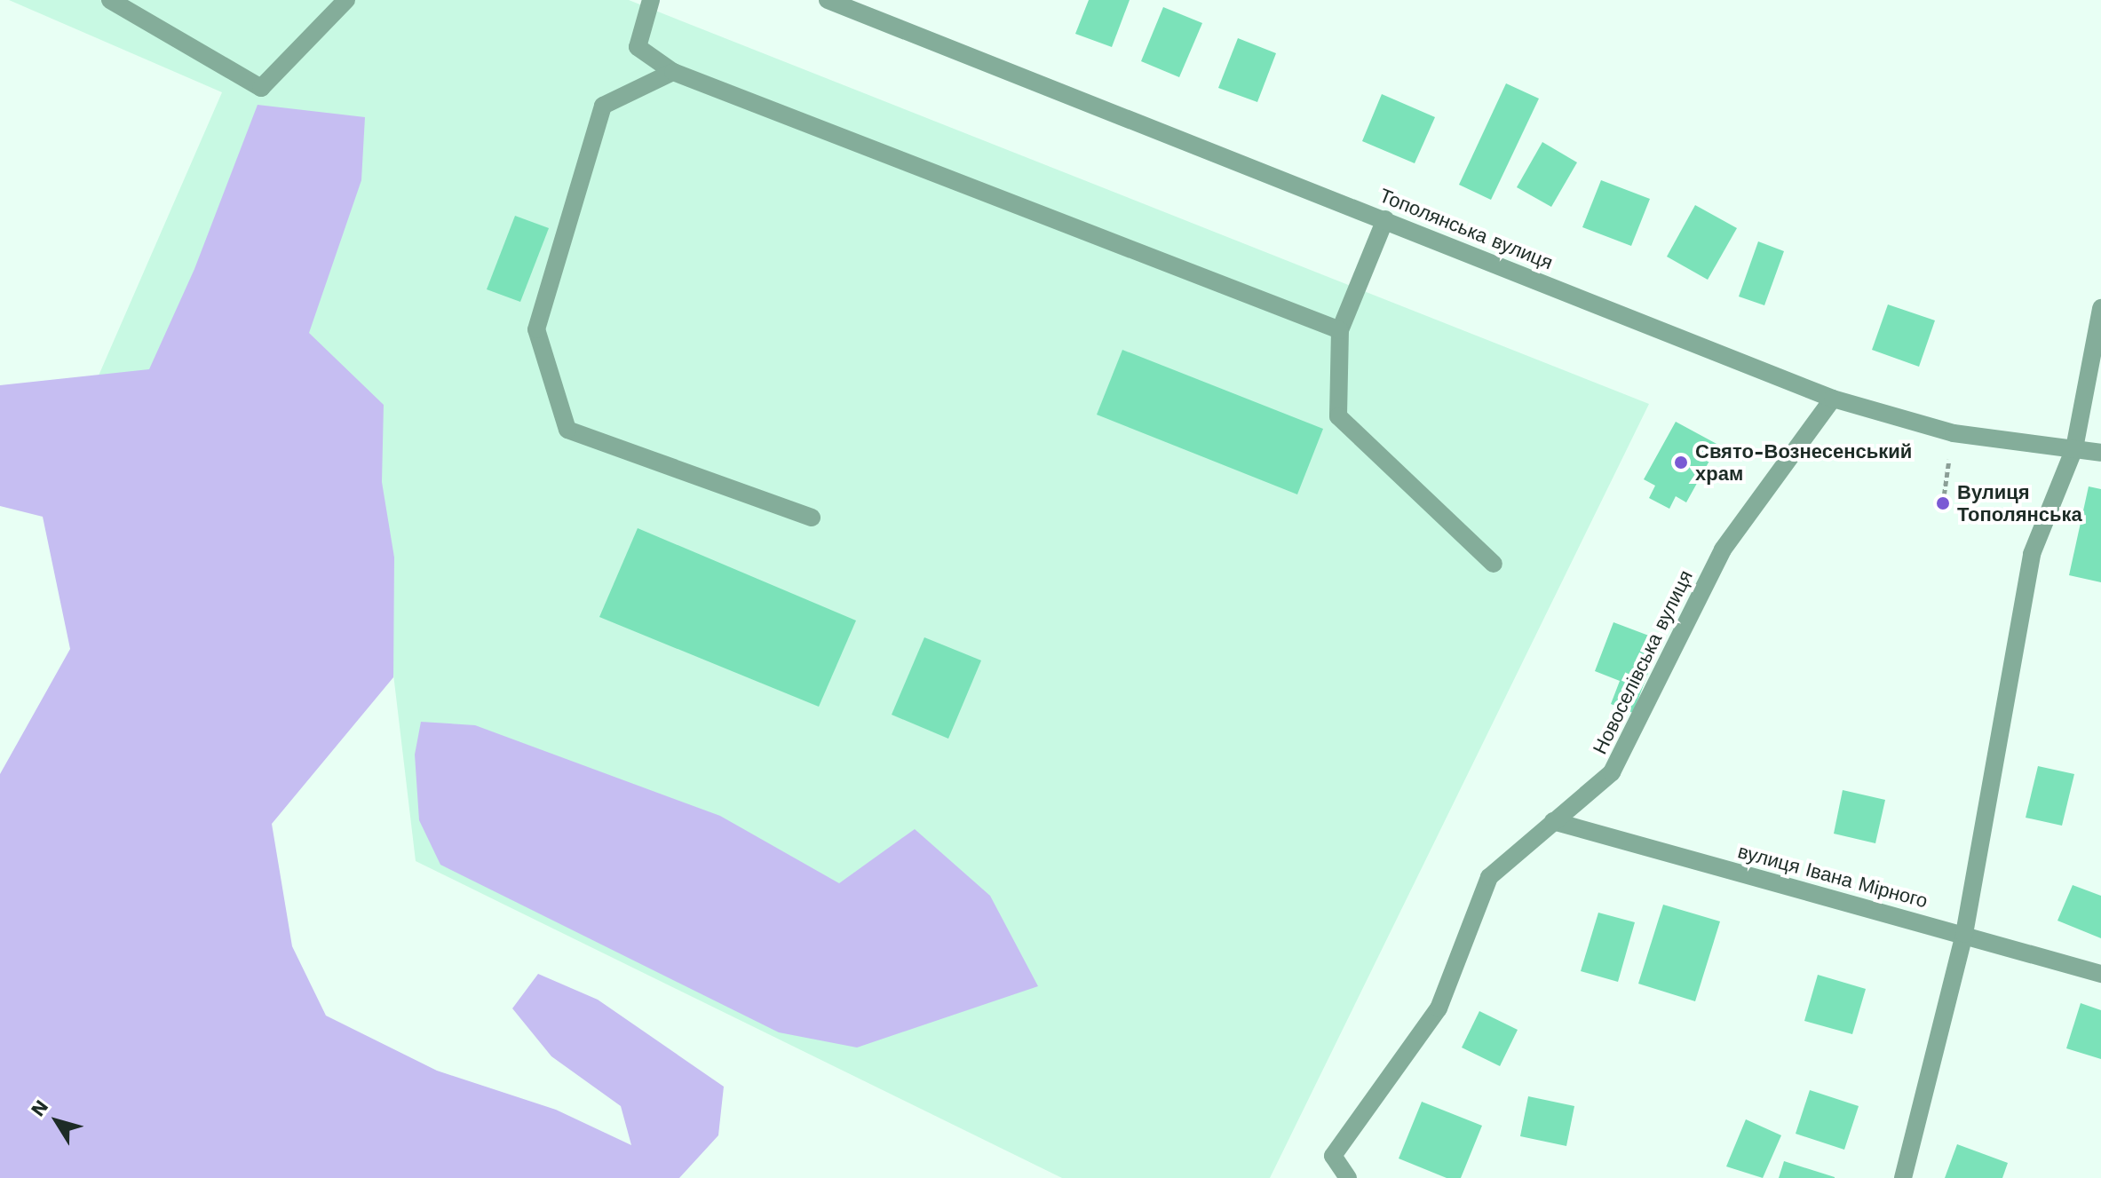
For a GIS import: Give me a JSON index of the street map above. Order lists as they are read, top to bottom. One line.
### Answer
{"streets":{"street":["Тополянська вулиця","Новоселівська вулиця","вулиця Івана Мірного"]},"crossings":[["Тополянська вулиця","Новоселівська вулиця"],["Новоселівська вулиця","вулиця Івана Мірного"]],"places":["Свято-Вознесенський храм","Вулиця Тополянська"],"north":"top left"}
